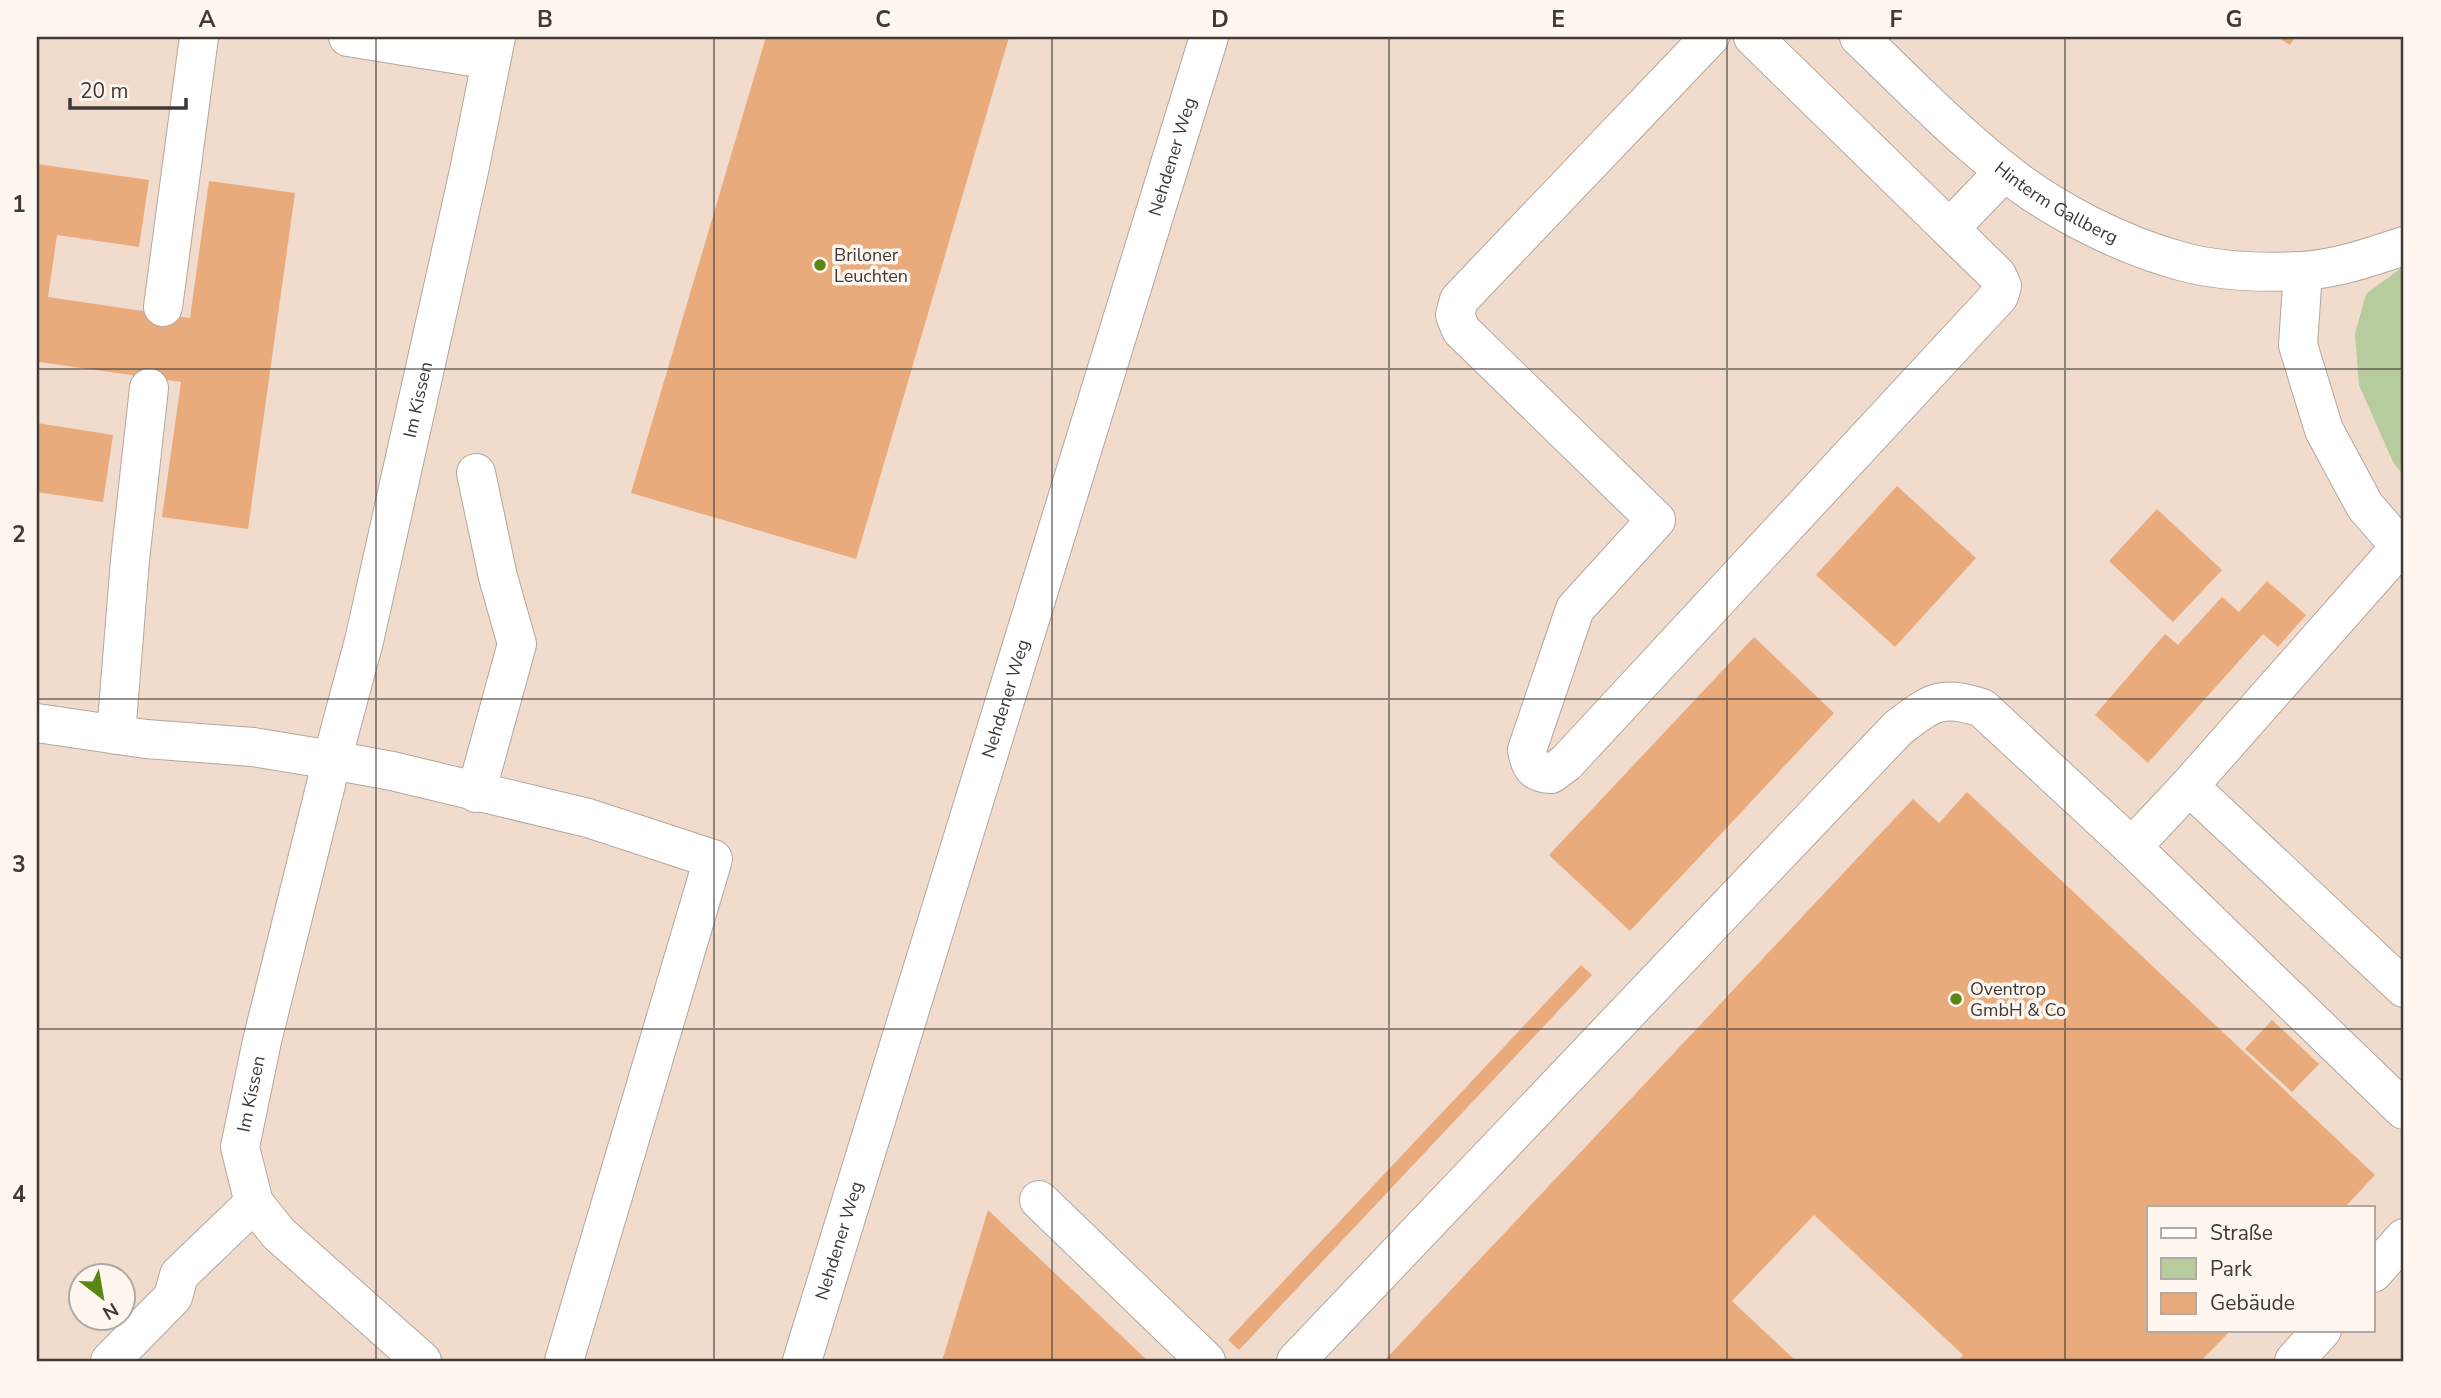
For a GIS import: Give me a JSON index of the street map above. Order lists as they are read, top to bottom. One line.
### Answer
{"streets":{"street":["Nehdener Weg","Hinterm Gallberg","Im Kissen"]},"places":["Briloner Leuchten","Oventrop GmbH & Co"],"legend":["Straße","Park","Gebäude"],"scale_bar":"20 m","north":"bottom right","grid":{"columns":["A","B","C","D","E","F","G"],"rows":["1","2","3","4"]}}
